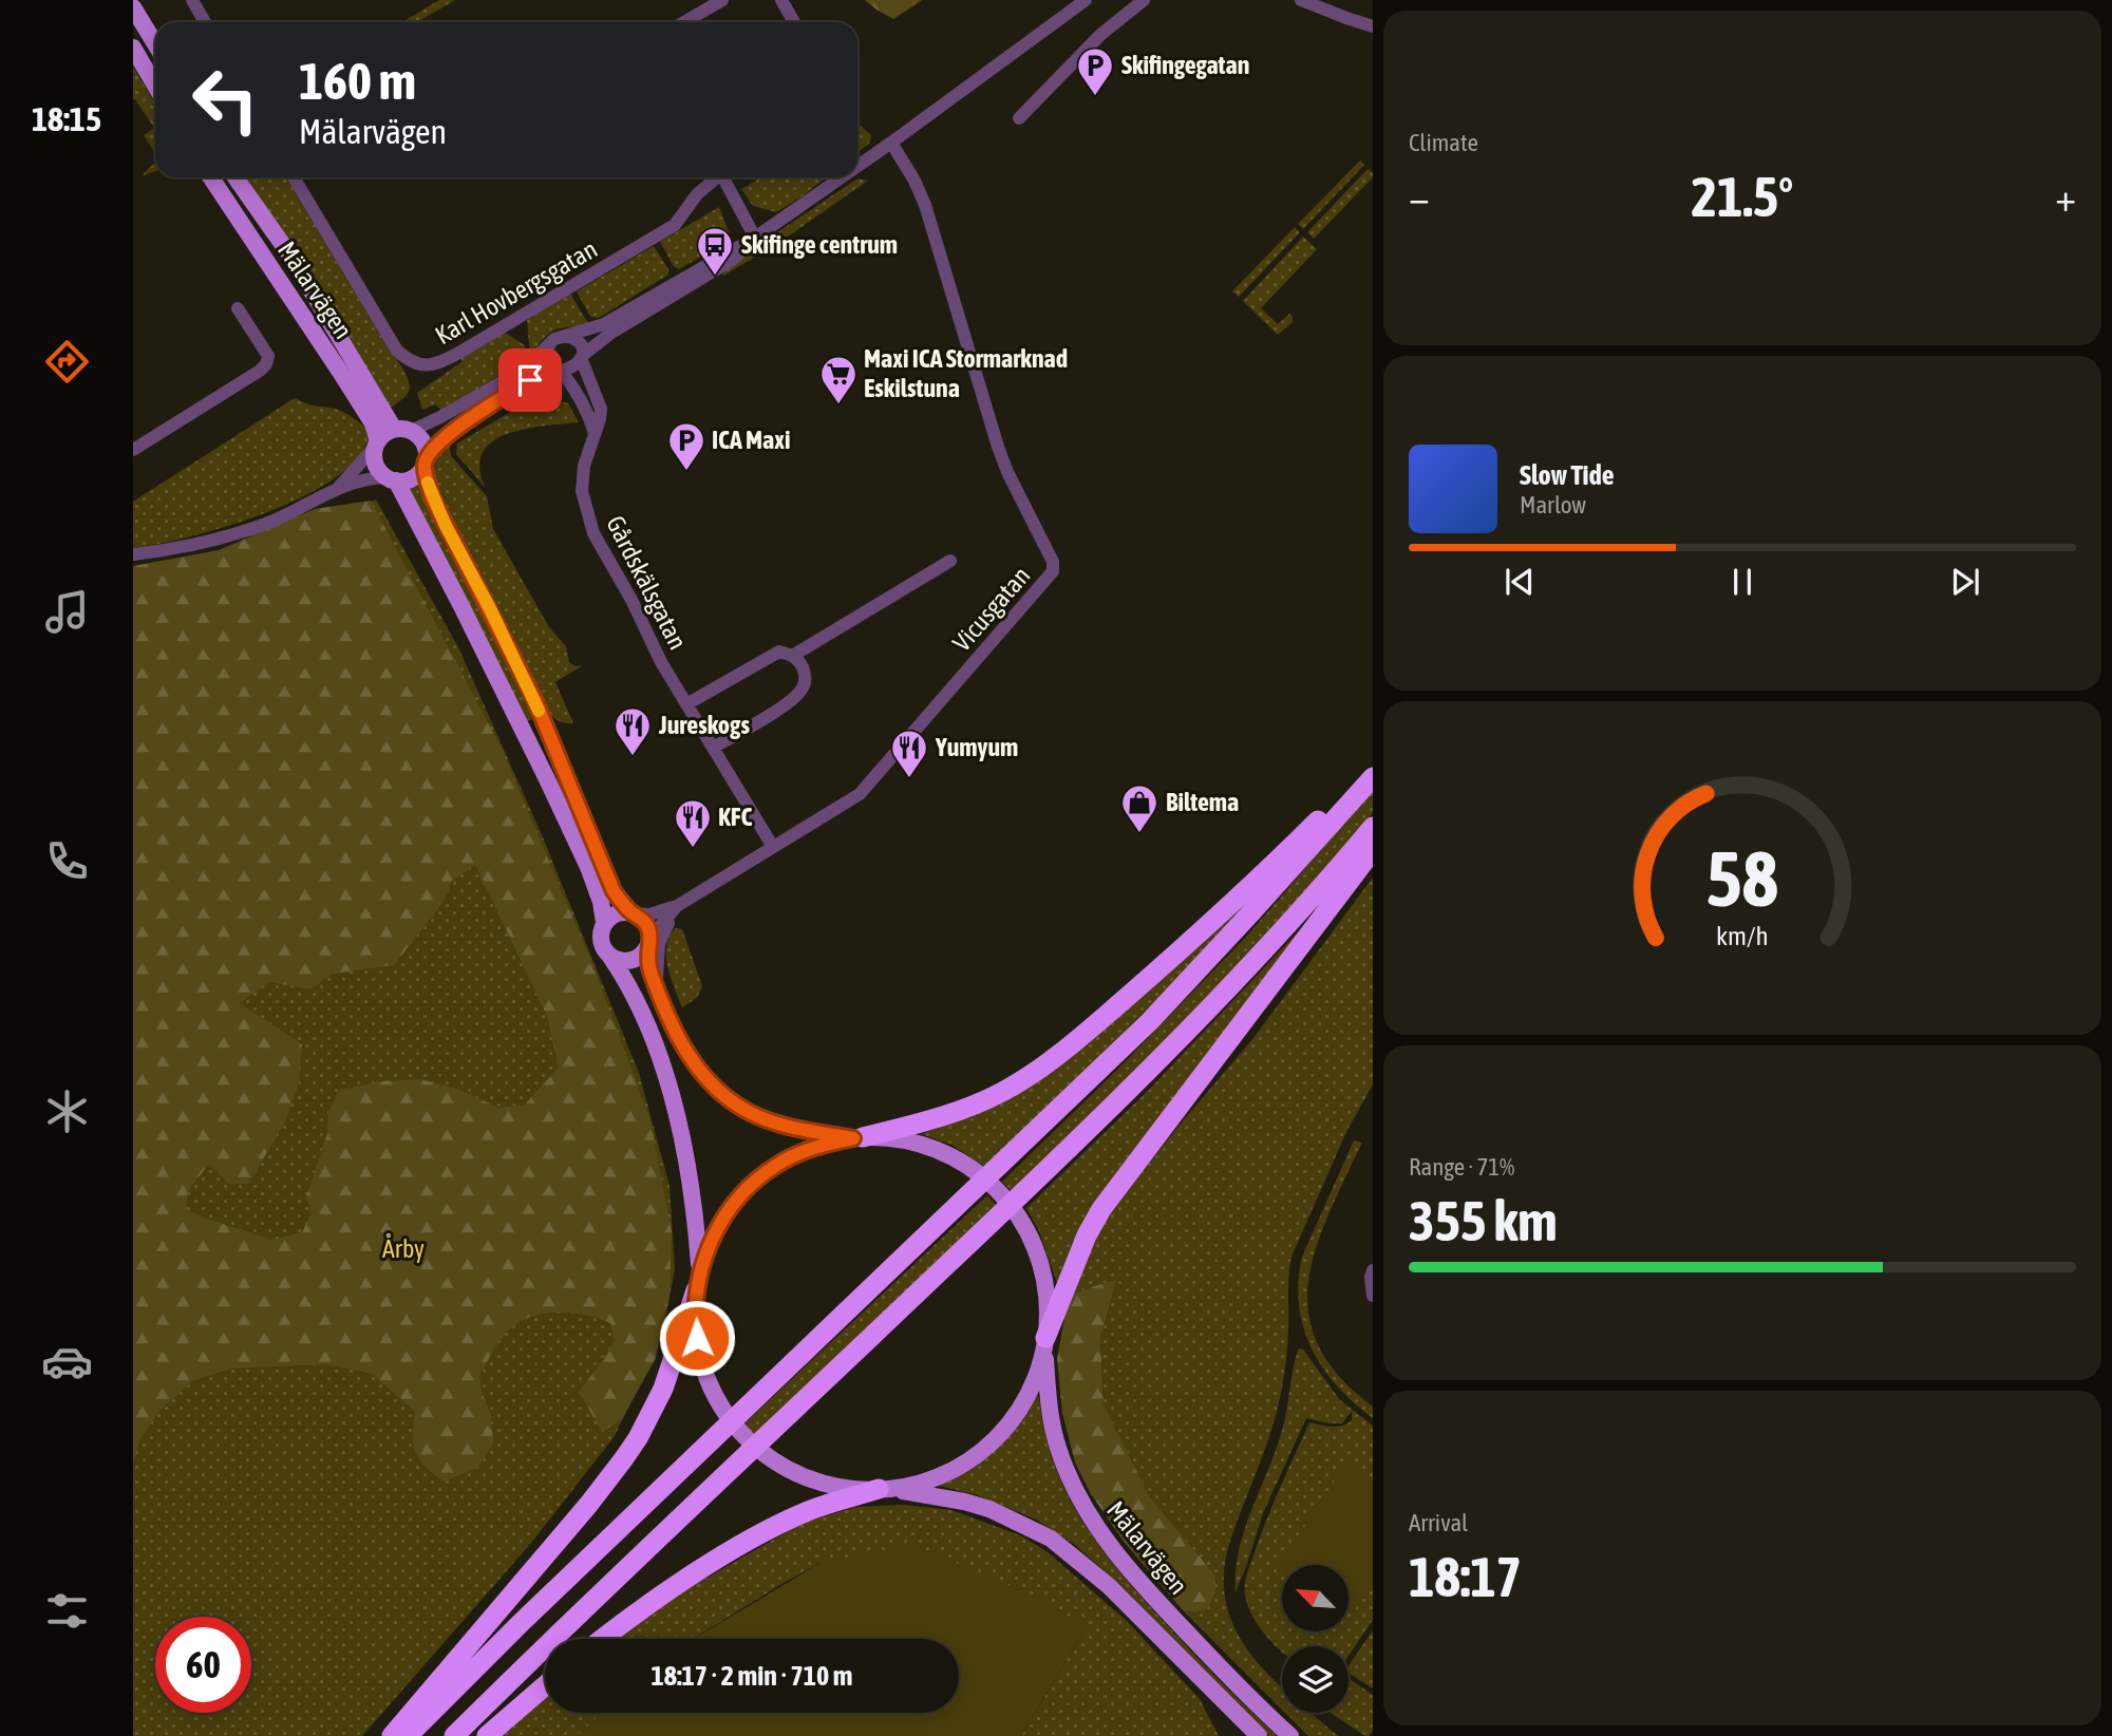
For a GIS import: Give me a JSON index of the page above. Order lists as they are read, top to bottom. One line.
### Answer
{"streets":{"main road":["Mälarvägen"],"street":["Karl Hovbergsgatan","Gårdskälsgatan","Vicusgatan"]},"crossings":[["Gårdskälsgatan","Vicusgatan"]],"parks":["Årby"],"places":{"parking":["Skifingegatan","ICA Maxi"],"bus stop":["Skifinge centrum"],"supermarket":["Maxi ICA Stormarknad Eskilstuna"],"restaurant":["Jureskogs","Yumyum","KFC"],"shop":["Biltema"]},"north":"top left","page":{"tabs":"18:15","tile":["Climate",["Range · 71%","355 km"],["Arrival","18:17"]],"turn":["160 m","Mälarvägen"],"heat":["−","21.5°","+"],"song":["Slow Tide","Marlow"],"limit":"60","trip":"18:17 · 2 min · 710 m","gauge":["58","km/h"]}}
